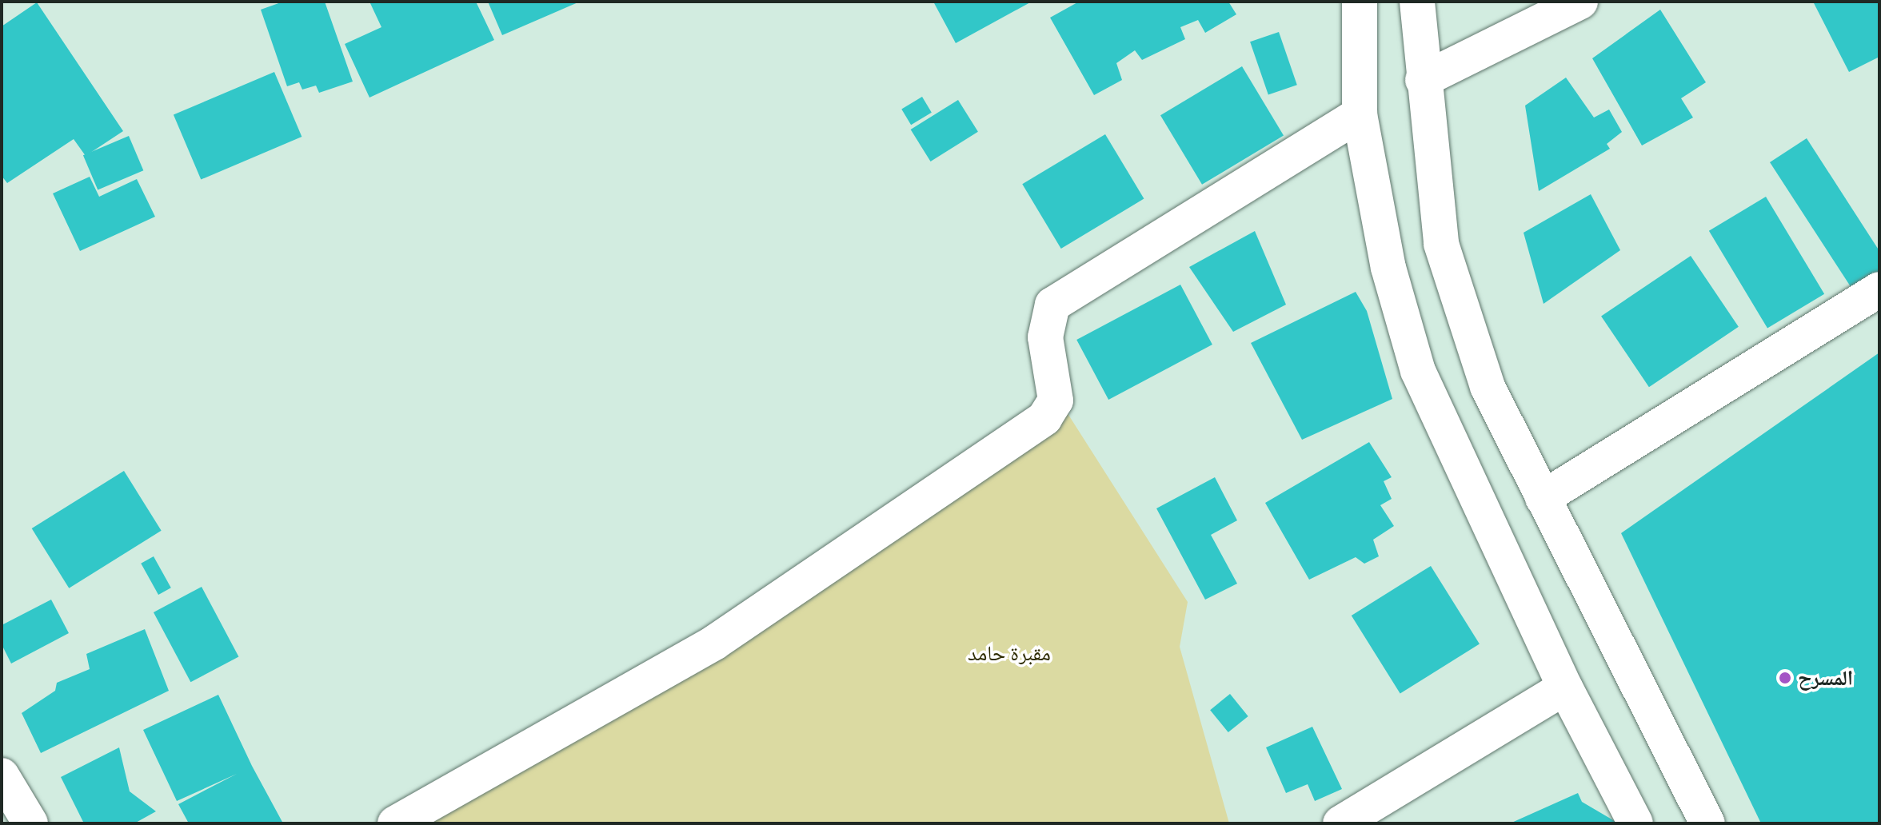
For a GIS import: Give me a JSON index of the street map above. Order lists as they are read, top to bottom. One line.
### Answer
{"parks":["مقبرة حامد"],"places":["المسرح"]}
